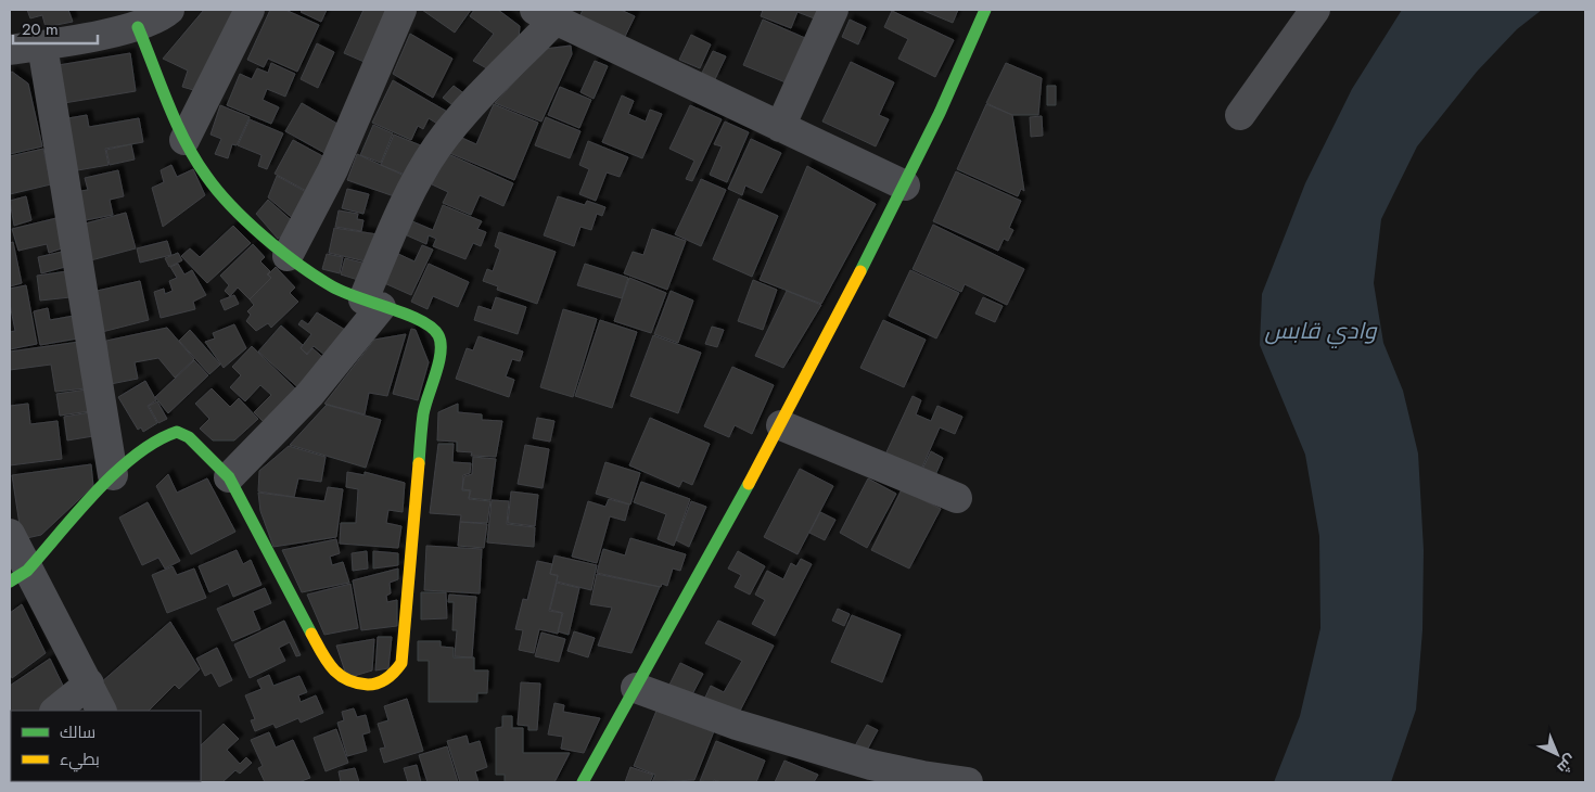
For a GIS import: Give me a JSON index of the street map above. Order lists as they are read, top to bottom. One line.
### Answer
{"water":["وادي قابس"],"legend":["سالك","بطيء"],"scale_bar":"20 m","north":"bottom right"}
